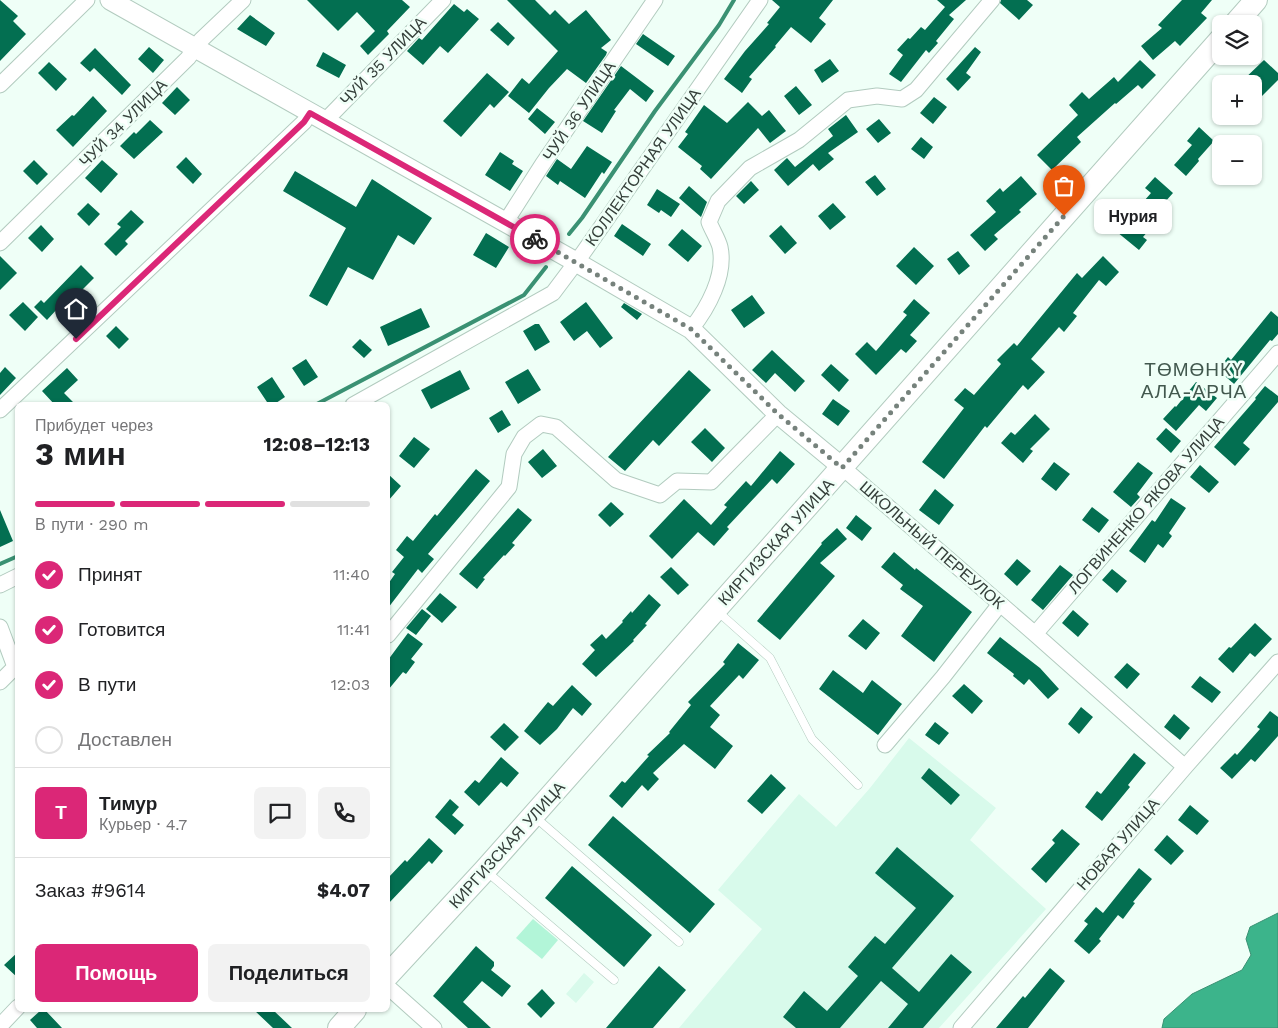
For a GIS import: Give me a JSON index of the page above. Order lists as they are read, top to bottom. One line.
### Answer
{"streets":{"main road":["КИРГИЗСКАЯ УЛИЦА"],"street":["ЧУЙ 35 УЛИЦА","ЧУЙ 36 УЛИЦА","ЧУЙ 34 УЛИЦА","КОЛЛЕКТОРНАЯ УЛИЦА","ЛОГВИНЕНКО ЯКОВА УЛИЦА","ШКОЛЬНЫЙ ПЕРЕУЛОК","НОВАЯ УЛИЦА"]},"crossings":[["ЧУЙ 35 УЛИЦА","ШКОЛЬНЫЙ ПЕРЕУЛОК"],["ЧУЙ 36 УЛИЦА","ШКОЛЬНЫЙ ПЕРЕУЛОК"],["ЧУЙ 34 УЛИЦА","ШКОЛЬНЫЙ ПЕРЕУЛОК"],["КОЛЛЕКТОРНАЯ УЛИЦА","ШКОЛЬНЫЙ ПЕРЕУЛОК"],["ЛОГВИНЕНКО ЯКОВА УЛИЦА","ШКОЛЬНЫЙ ПЕРЕУЛОК"],["КИРГИЗСКАЯ УЛИЦА","ШКОЛЬНЫЙ ПЕРЕУЛОК"],["ШКОЛЬНЫЙ ПЕРЕУЛОК","НОВАЯ УЛИЦА"]],"districts":["ТӨМӨНКҮ АЛА-АРЧА"],"places":["Нурия"],"page":{"map_buttons":["+","−"],"bubble":"Нурия","heading":["3 мин","Прибудет через","12:08–12:13"],"panel":["Тимур","Курьер · 4.7","Заказ #9614","$4.07"],"bar":"В пути · 290 m","list":[["Принят","11:40"],["Готовится","11:41"],["В пути","12:03"],"Доставлен"],"round":"Т","buttons":["Помощь","Поделиться"]}}
